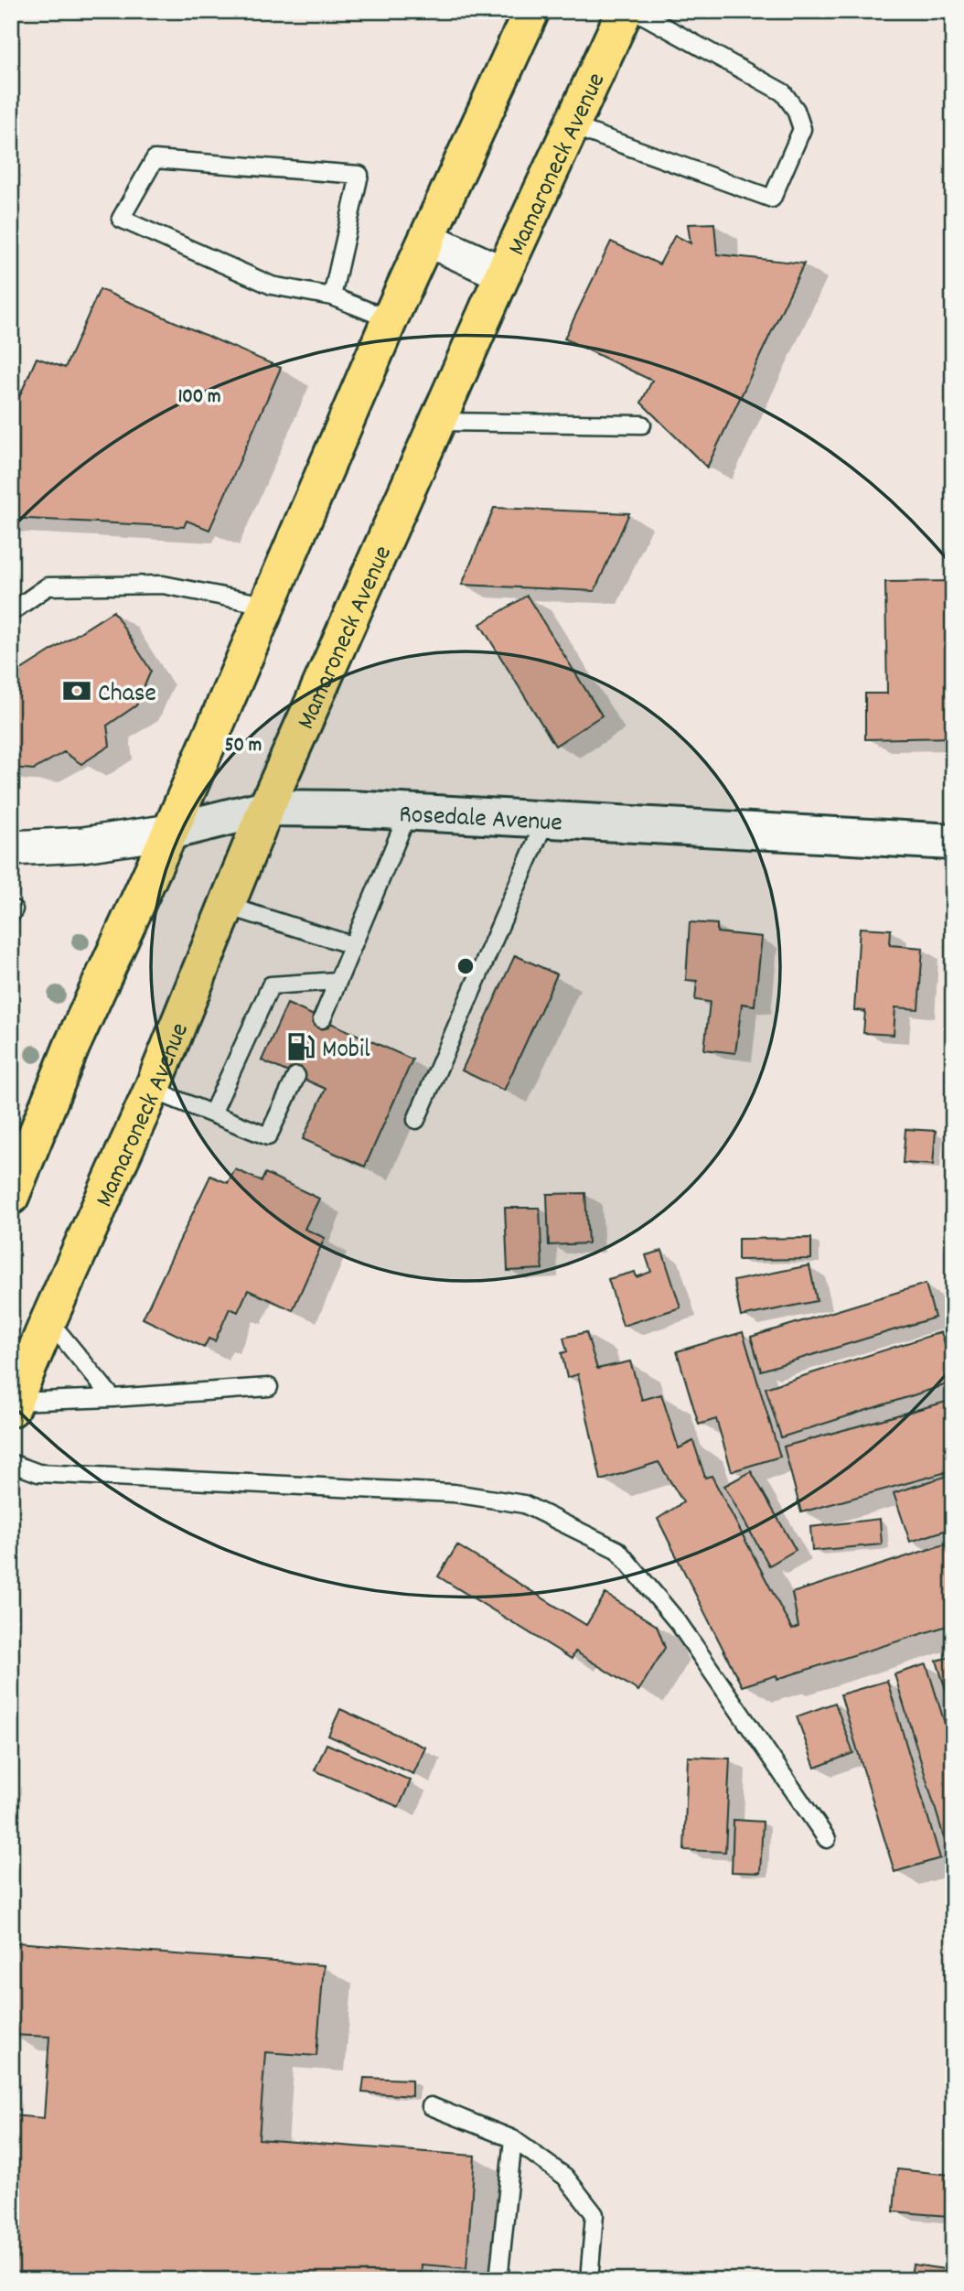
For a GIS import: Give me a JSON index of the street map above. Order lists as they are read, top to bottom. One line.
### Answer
{"streets":{"main road":["Mamaroneck Avenue"],"street":["Rosedale Avenue"]},"crossings":[["Mamaroneck Avenue","Rosedale Avenue"]],"places":{"bank":["Chase"],"fuel station":["Mobil"]},"rings":["100 m","50 m"]}
